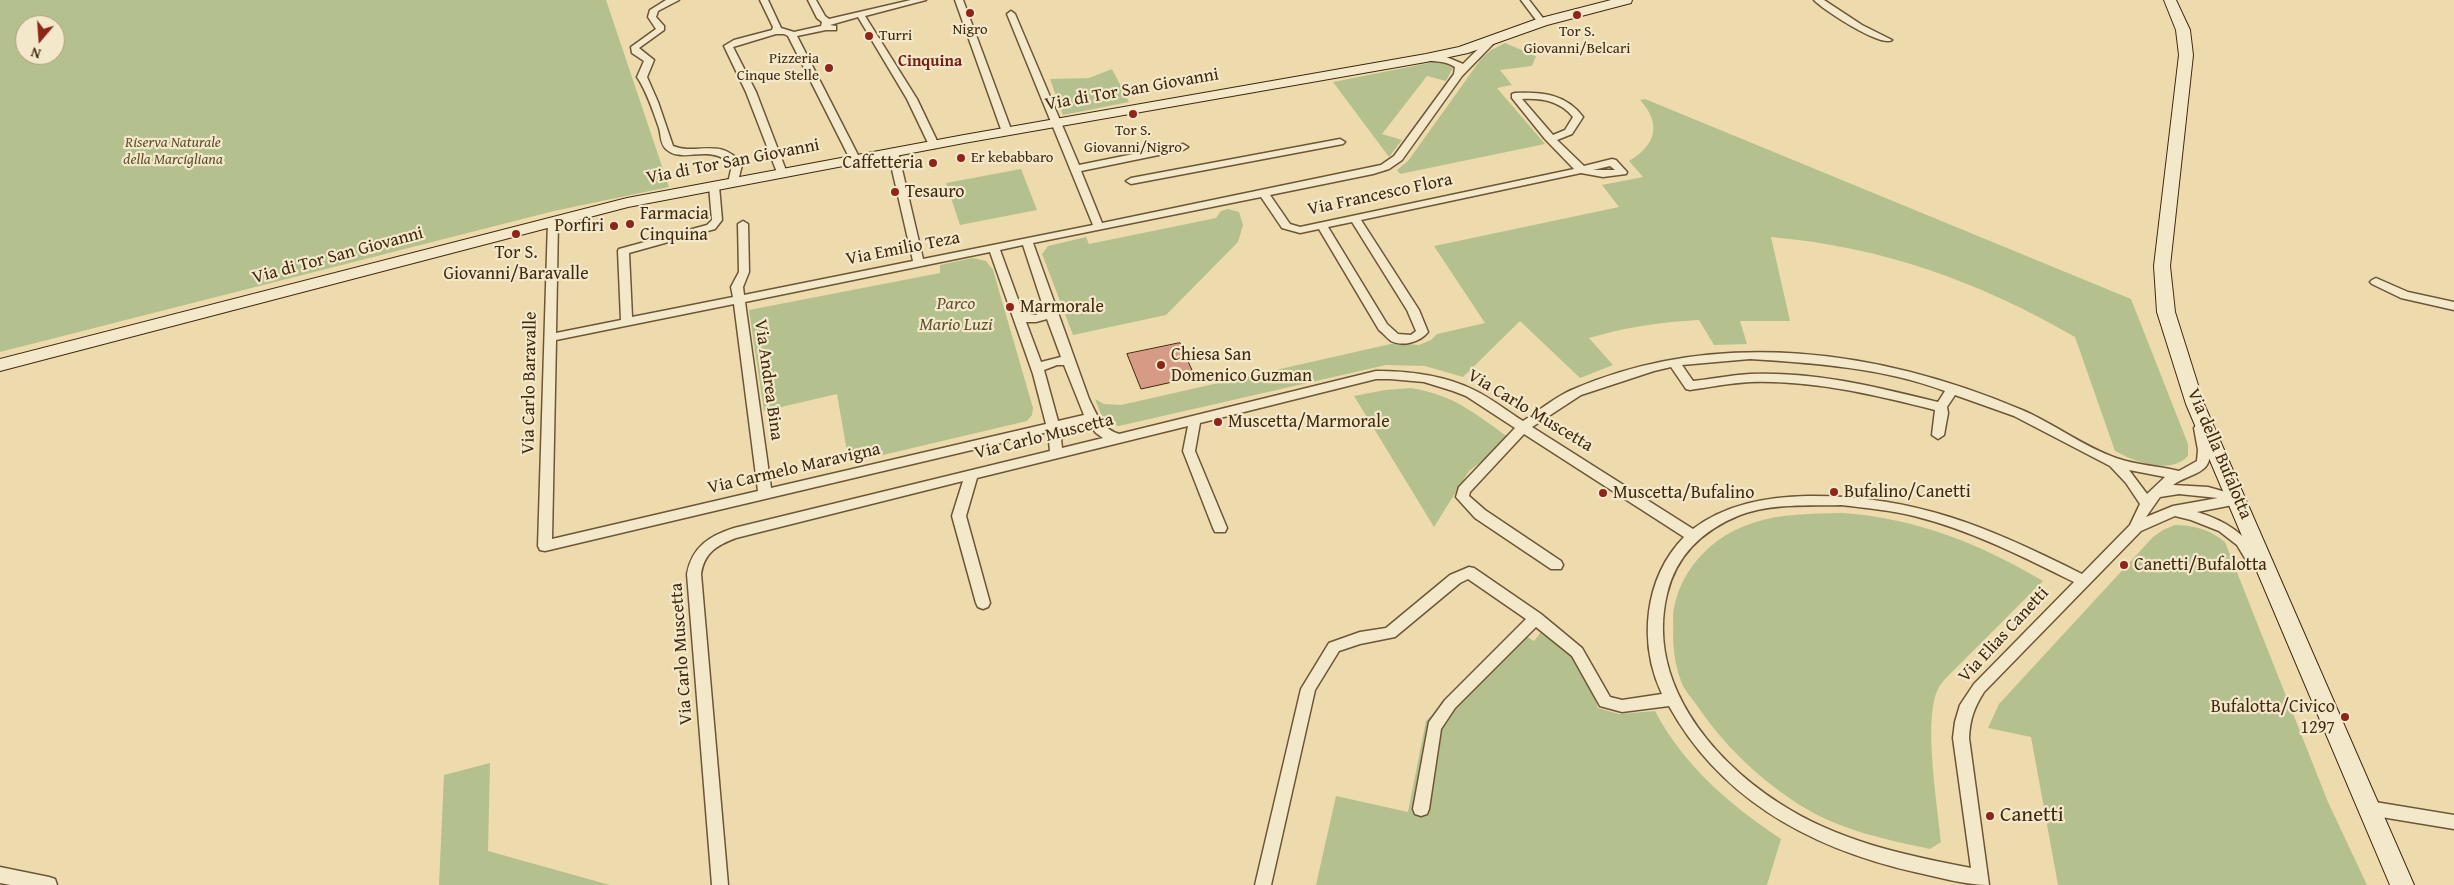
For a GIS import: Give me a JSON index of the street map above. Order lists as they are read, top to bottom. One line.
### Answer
{"streets":{"street":["Via di Tor San Giovanni","Via Francesco Flora","Via Emilio Teza","Via Andrea Bina","Via Carlo Baravalle","Via Carlo Muscetta","Via della Bufalotta","Via Carmelo Maravigna","Via Elias Canetti"]},"crossings":[["Via di Tor San Giovanni","Via Francesco Flora"],["Via di Tor San Giovanni","Via Carlo Baravalle"],["Via Francesco Flora","Via Emilio Teza"],["Via Emilio Teza","Via Andrea Bina"],["Via Emilio Teza","Via Carlo Baravalle"],["Via Andrea Bina","Via Carmelo Maravigna"],["Via Carlo Baravalle","Via Carmelo Maravigna"]],"districts":["Cinquina"],"parks":["Riserva Naturale della Marcigliana","Parco Mario Luzi"],"places":["Nigro","Tor S. Giovanni/Belcari","Turri","Pizzeria Cinque Stelle","Tor S. Giovanni/Nigro","Er kebabbaro","Caffetteria","Tesauro","Farmacia Cinquina","Porfiri","Tor S. Giovanni/Baravalle","Marmorale","Chiesa San Domenico Guzman","Muscetta/Marmorale","Bufalino/Canetti","Muscetta/Bufalino","Canetti/Bufalotta","Bufalotta/Civico 1297","Canetti"],"north":"bottom"}
